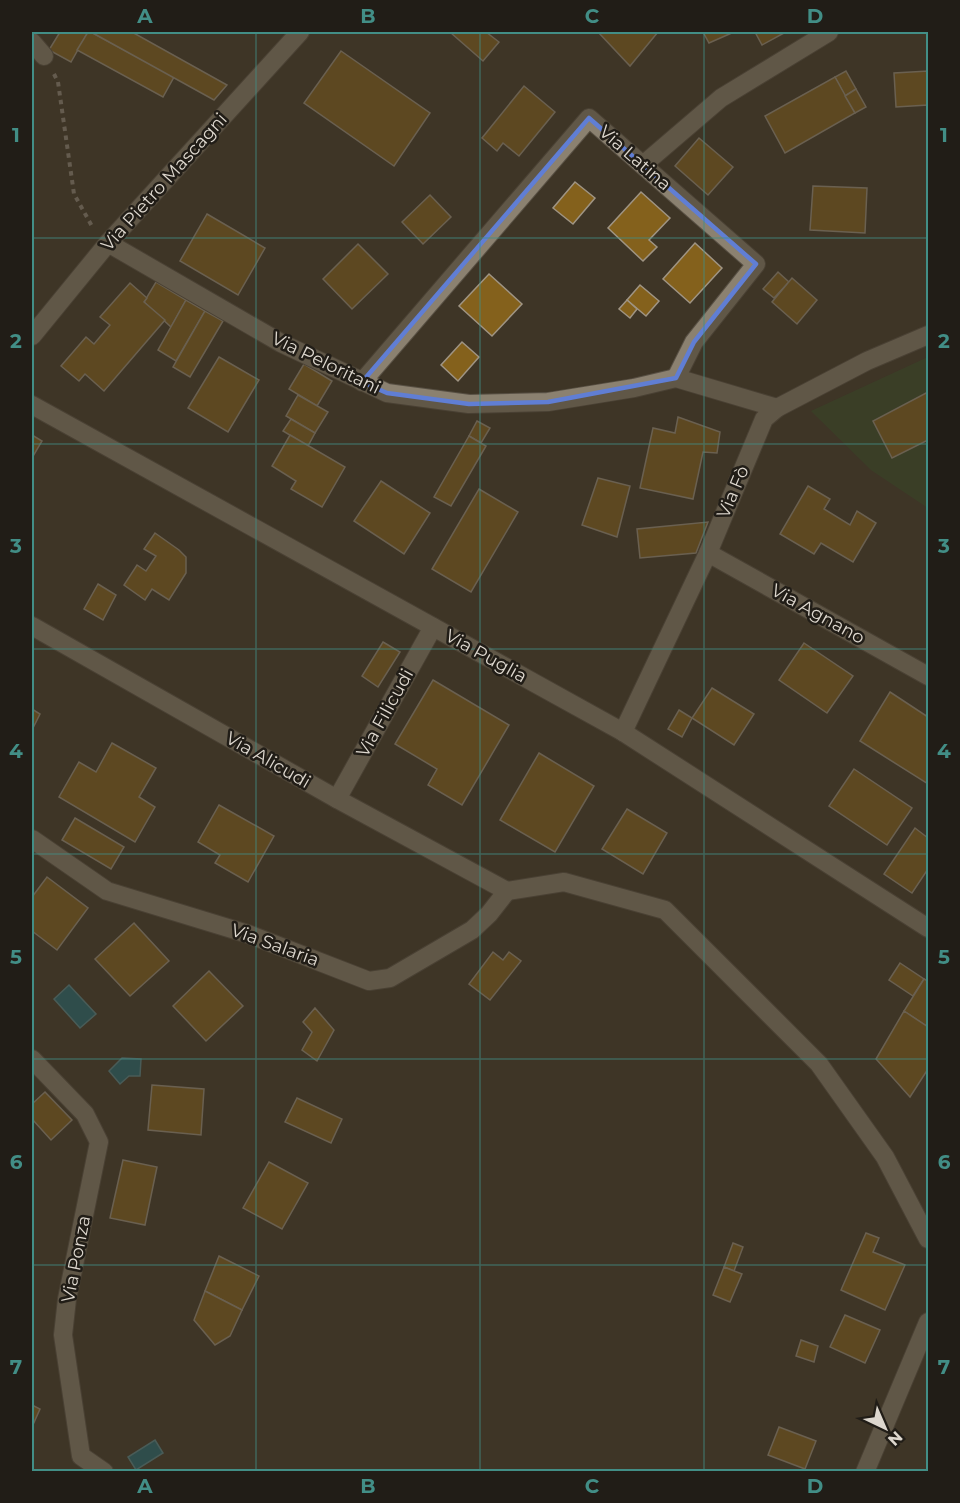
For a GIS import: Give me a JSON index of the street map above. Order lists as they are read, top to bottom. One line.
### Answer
{"streets":{"street":["Via Latina","Via Pietro Mascagni","Via Peloritani","Via Fò","Via Agnano","Via Puglia","Via Filicudi","Via Alicudi","Via Salaria","Via Ponza"]},"crossings":[["Via Latina","Via Peloritani"],["Via Pietro Mascagni","Via Peloritani"],["Via Peloritani","Via Fò"],["Via Fò","Via Agnano"],["Via Fò","Via Puglia"],["Via Puglia","Via Filicudi"],["Via Filicudi","Via Alicudi"],["Via Alicudi","Via Salaria"]],"north":"bottom right","grid":{"columns":["A","B","C","D"],"rows":["1","2","3","4","5","6","7"]}}
